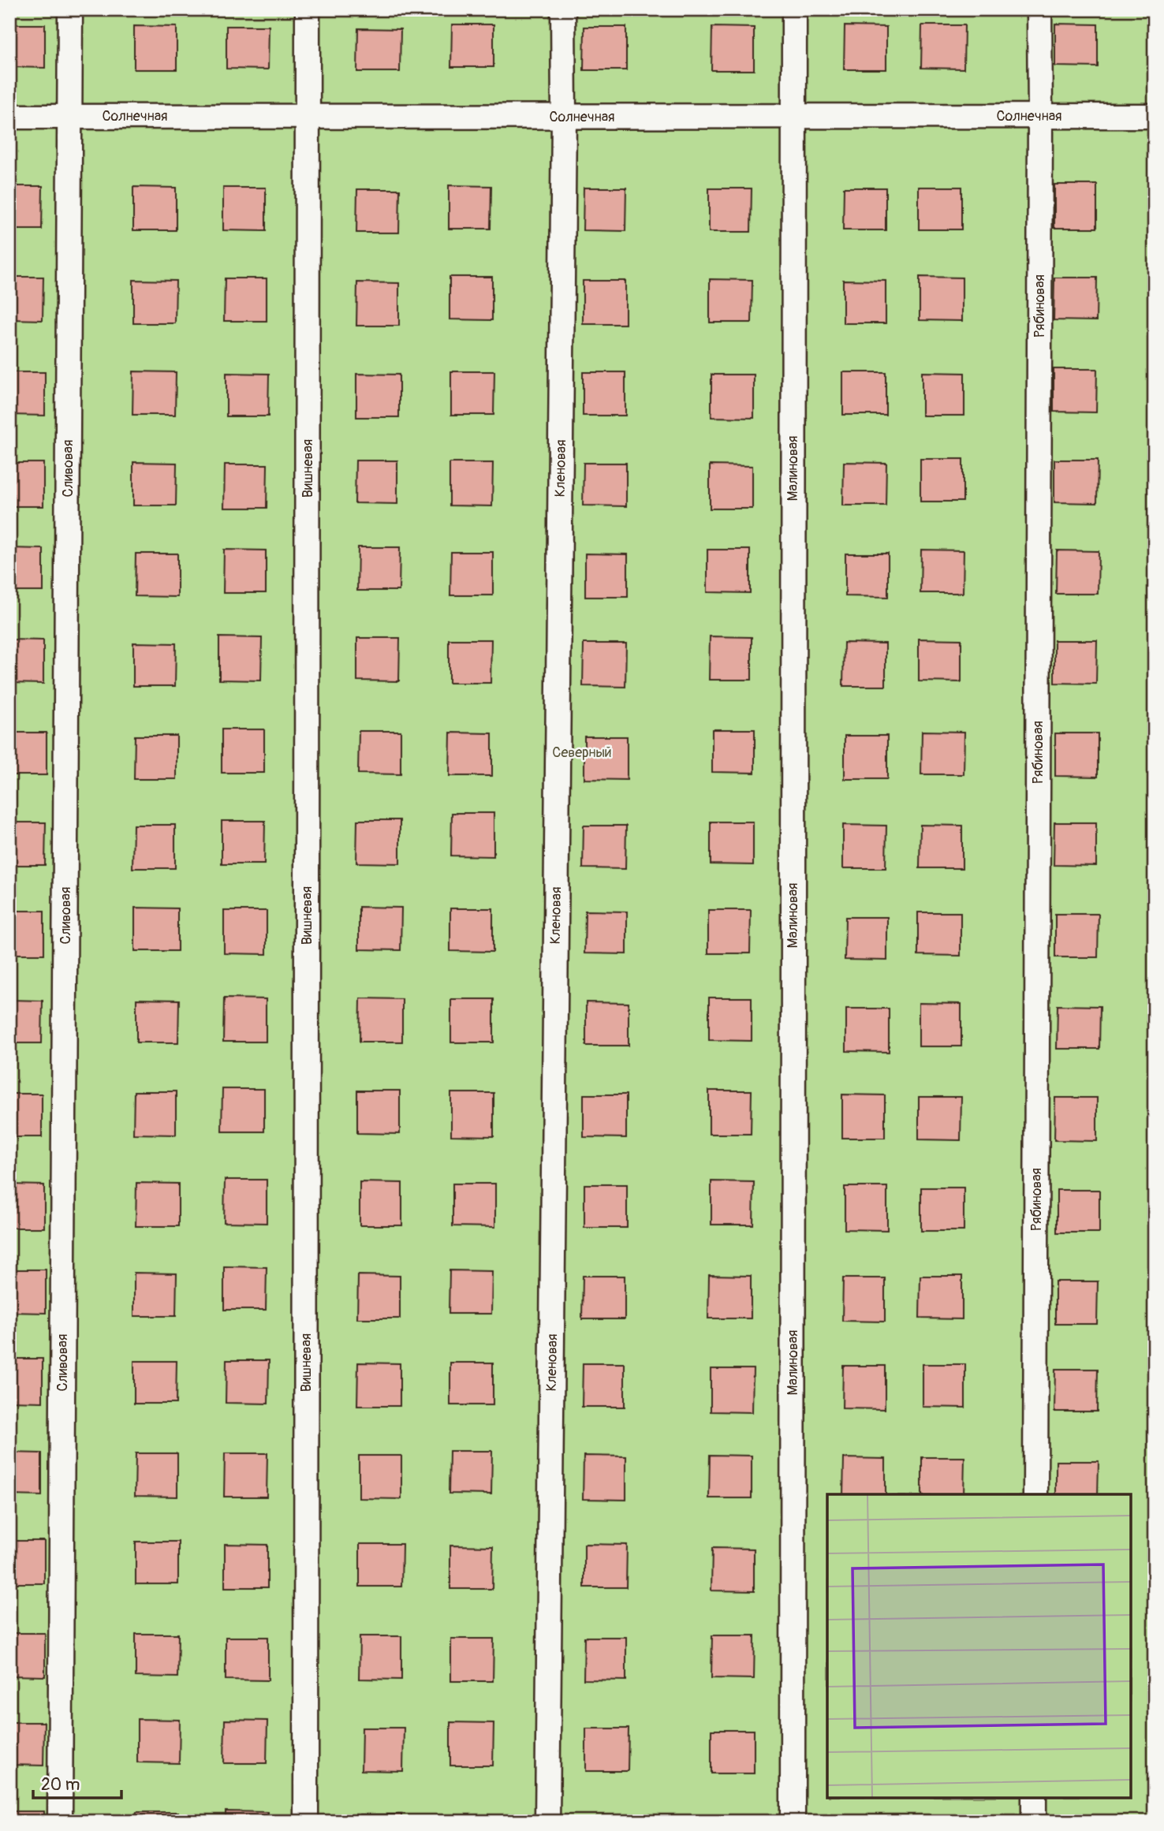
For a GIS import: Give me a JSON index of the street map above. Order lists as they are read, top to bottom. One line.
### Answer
{"streets":{"street":["Солнечная","Рябиновая","Сливовая","Вишневая","Кленовая","Малиновая"]},"crossings":[["Солнечная","Рябиновая"],["Солнечная","Сливовая"],["Солнечная","Вишневая"],["Солнечная","Кленовая"],["Солнечная","Малиновая"]],"parks":["Северный"],"scale_bar":"20 m"}
